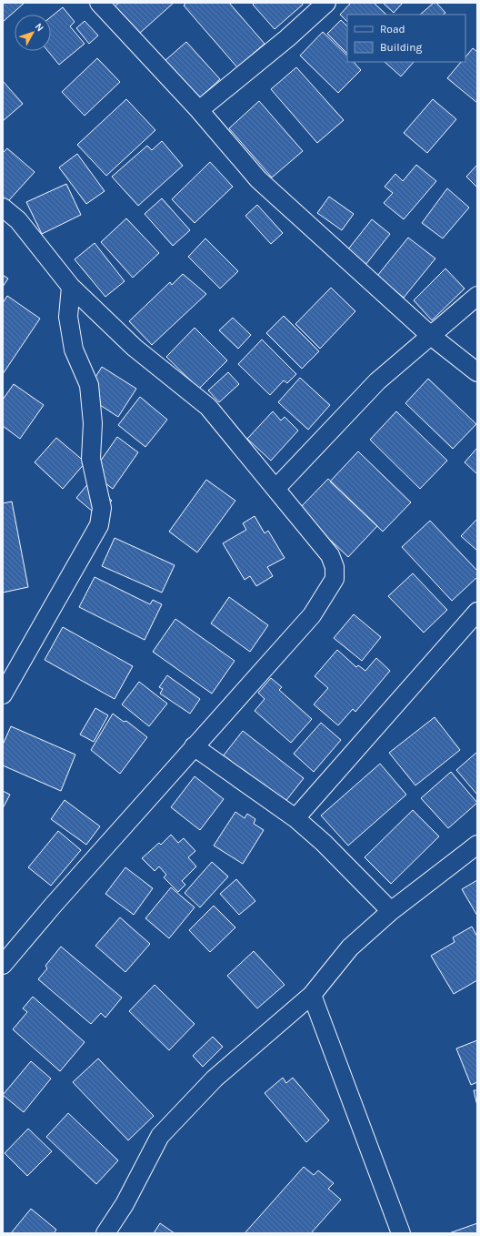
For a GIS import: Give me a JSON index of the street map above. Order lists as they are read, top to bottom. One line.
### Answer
{"legend":["Road","Building"],"north":"top right"}
